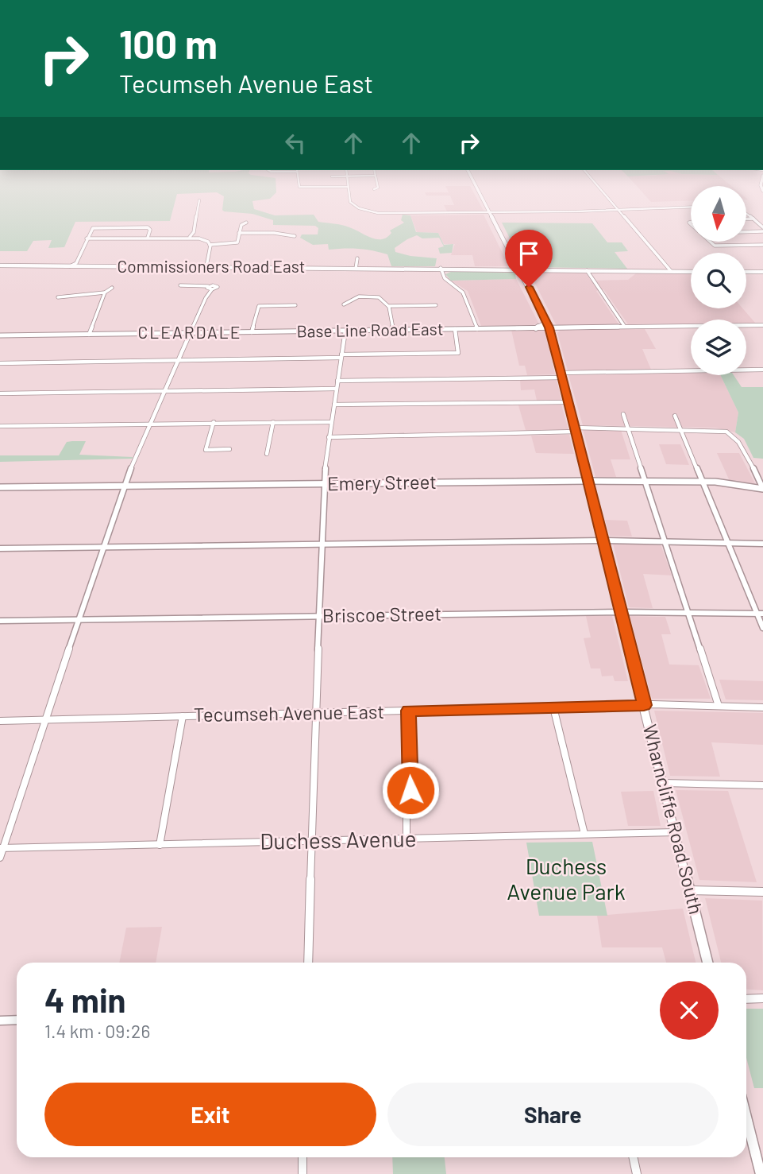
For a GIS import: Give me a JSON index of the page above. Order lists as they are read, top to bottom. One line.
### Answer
{"streets":{"main road":["Commissioners Road East","Wharncliffe Road South"],"street":["Base Line Road East","Emery Street","Briscoe Street","Tecumseh Avenue East","Duchess Avenue"]},"crossings":[["Commissioners Road East","Wharncliffe Road South"],["Base Line Road East","Wharncliffe Road South"],["Emery Street","Wharncliffe Road South"],["Briscoe Street","Wharncliffe Road South"],["Tecumseh Avenue East","Wharncliffe Road South"],["Wharncliffe Road South","Duchess Avenue"]],"districts":["CLEARDALE"],"parks":["Duchess Avenue Park"],"north":"bottom","page":{"turn":["100 m","Tecumseh Avenue East"],"heading":["4 min","1.4 km · 09:26"],"buttons":["Exit","Share"]}}
